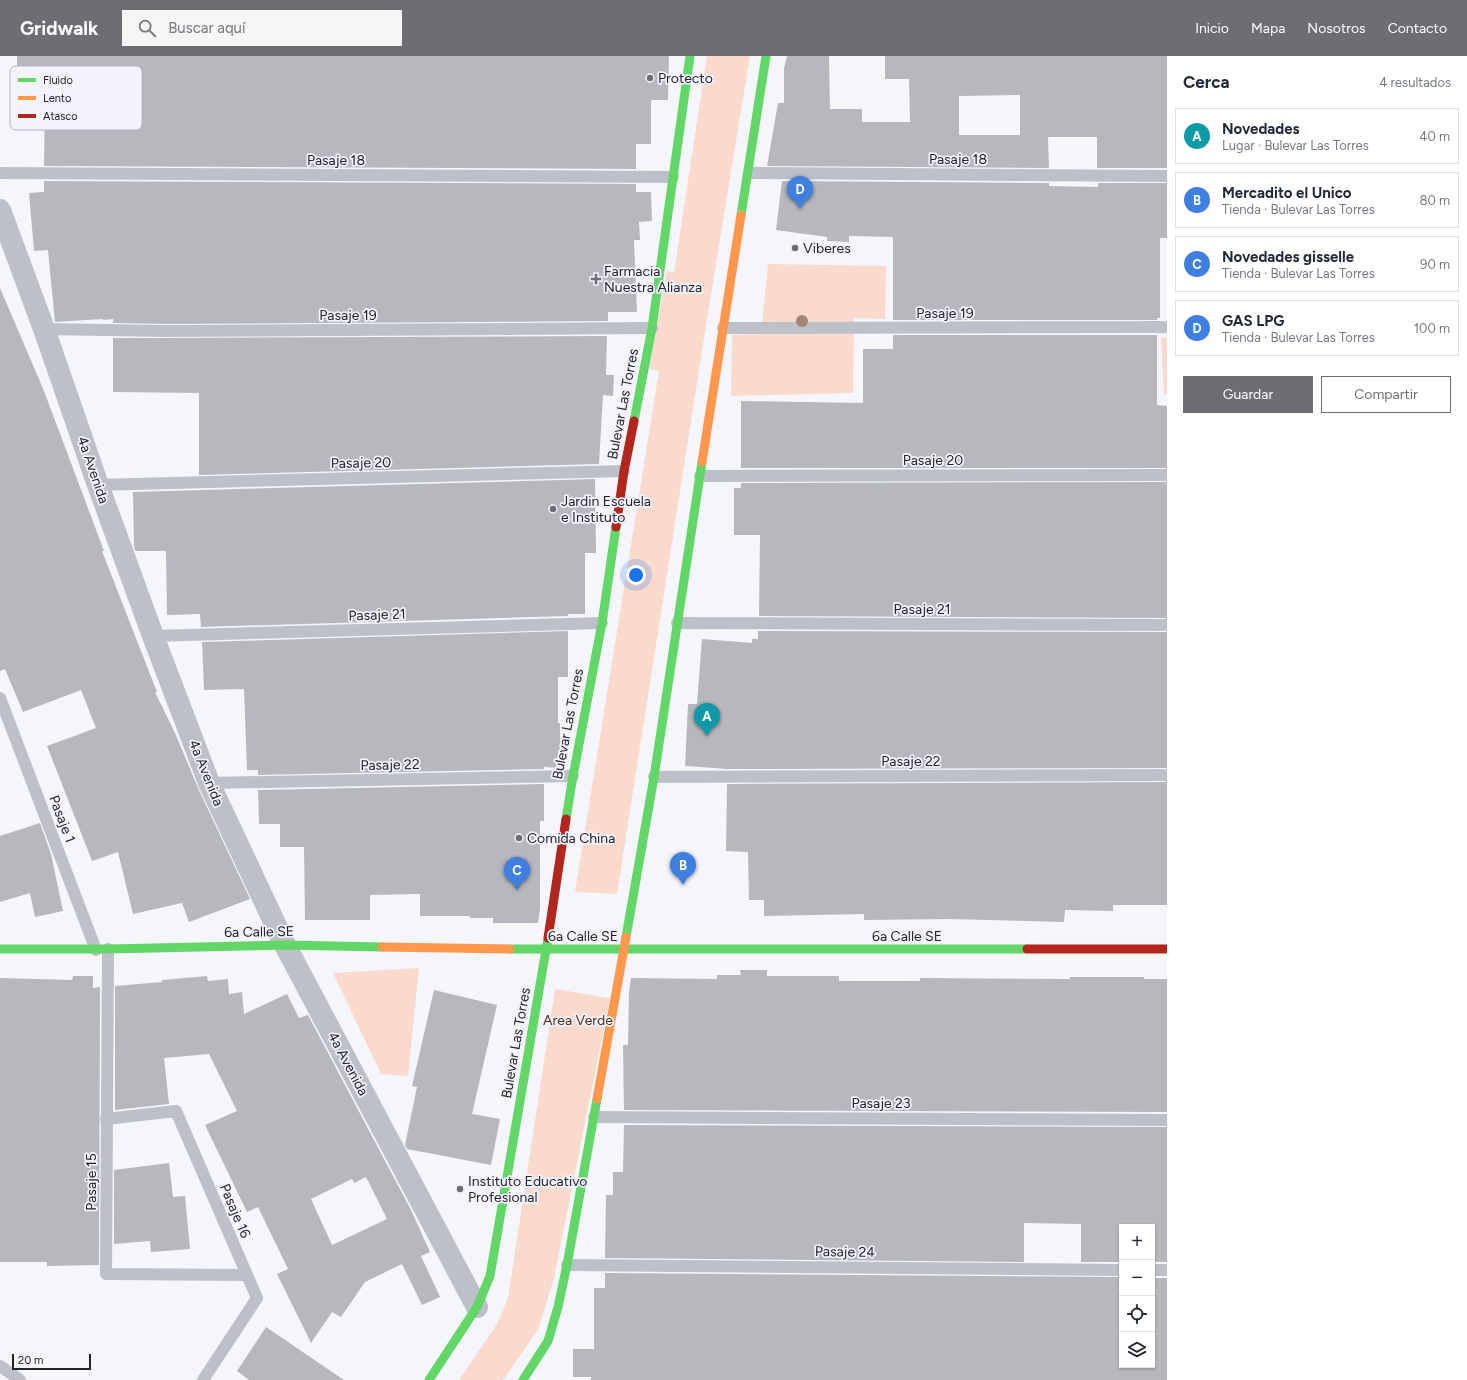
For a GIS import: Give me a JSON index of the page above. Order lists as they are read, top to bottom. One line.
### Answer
{"streets":{"street":["Bulevar Las Torres","4a Avenida","6a Calle SE"],"lane":["Pasaje 18","Pasaje 19","Pasaje 20","Pasaje 21","Pasaje 22","Pasaje 1","Pasaje 23","Pasaje 15","Pasaje 16","Pasaje 24"]},"crossings":[["Pasaje 18","Bulevar Las Torres"],["Pasaje 19","Bulevar Las Torres"],["Pasaje 19","4a Avenida"],["Bulevar Las Torres","Pasaje 20"],["Bulevar Las Torres","4a Avenida"],["Bulevar Las Torres","Pasaje 21"],["Bulevar Las Torres","Pasaje 22"],["Bulevar Las Torres","6a Calle SE"],["Pasaje 20","4a Avenida"],["4a Avenida","Pasaje 21"],["4a Avenida","Pasaje 22"],["4a Avenida","6a Calle SE"],["Pasaje 1","6a Calle SE"],["Pasaje 1","Pasaje 15"],["6a Calle SE","Pasaje 15"],["Pasaje 15","Pasaje 16"]],"parks":["Area Verde"],"places":{"other":["Protecto","Viberes","Jardin Escuela e Instituto","Comida China","Instituto Educativo Profesional"],"health":["Farmacia Nuestra Alianza"]},"legend":["Fluido","Lento","Atasco"],"scale_bar":"20 m","page":{"header":"Gridwalk","search":"Buscar aquí","nav":["Inicio","Mapa","Nosotros","Contacto"],"heading":["Cerca","4 resultados"],"list":[{"mark":"A","name":"Novedades","note":"Lugar · Bulevar Las Torres","value":"40 m"},{"mark":"B","name":"Mercadito el Unico","note":"Tienda · Bulevar Las Torres","value":"80 m"},{"mark":"C","name":"Novedades gisselle","note":"Tienda · Bulevar Las Torres","value":"90 m"},{"mark":"D","name":"GAS LPG","note":"Tienda · Bulevar Las Torres","value":"100 m"}],"pins":["D","A","B","C"],"buttons":["Guardar","Compartir"],"map_buttons":["+","−"],"scale":"20 m"}}
